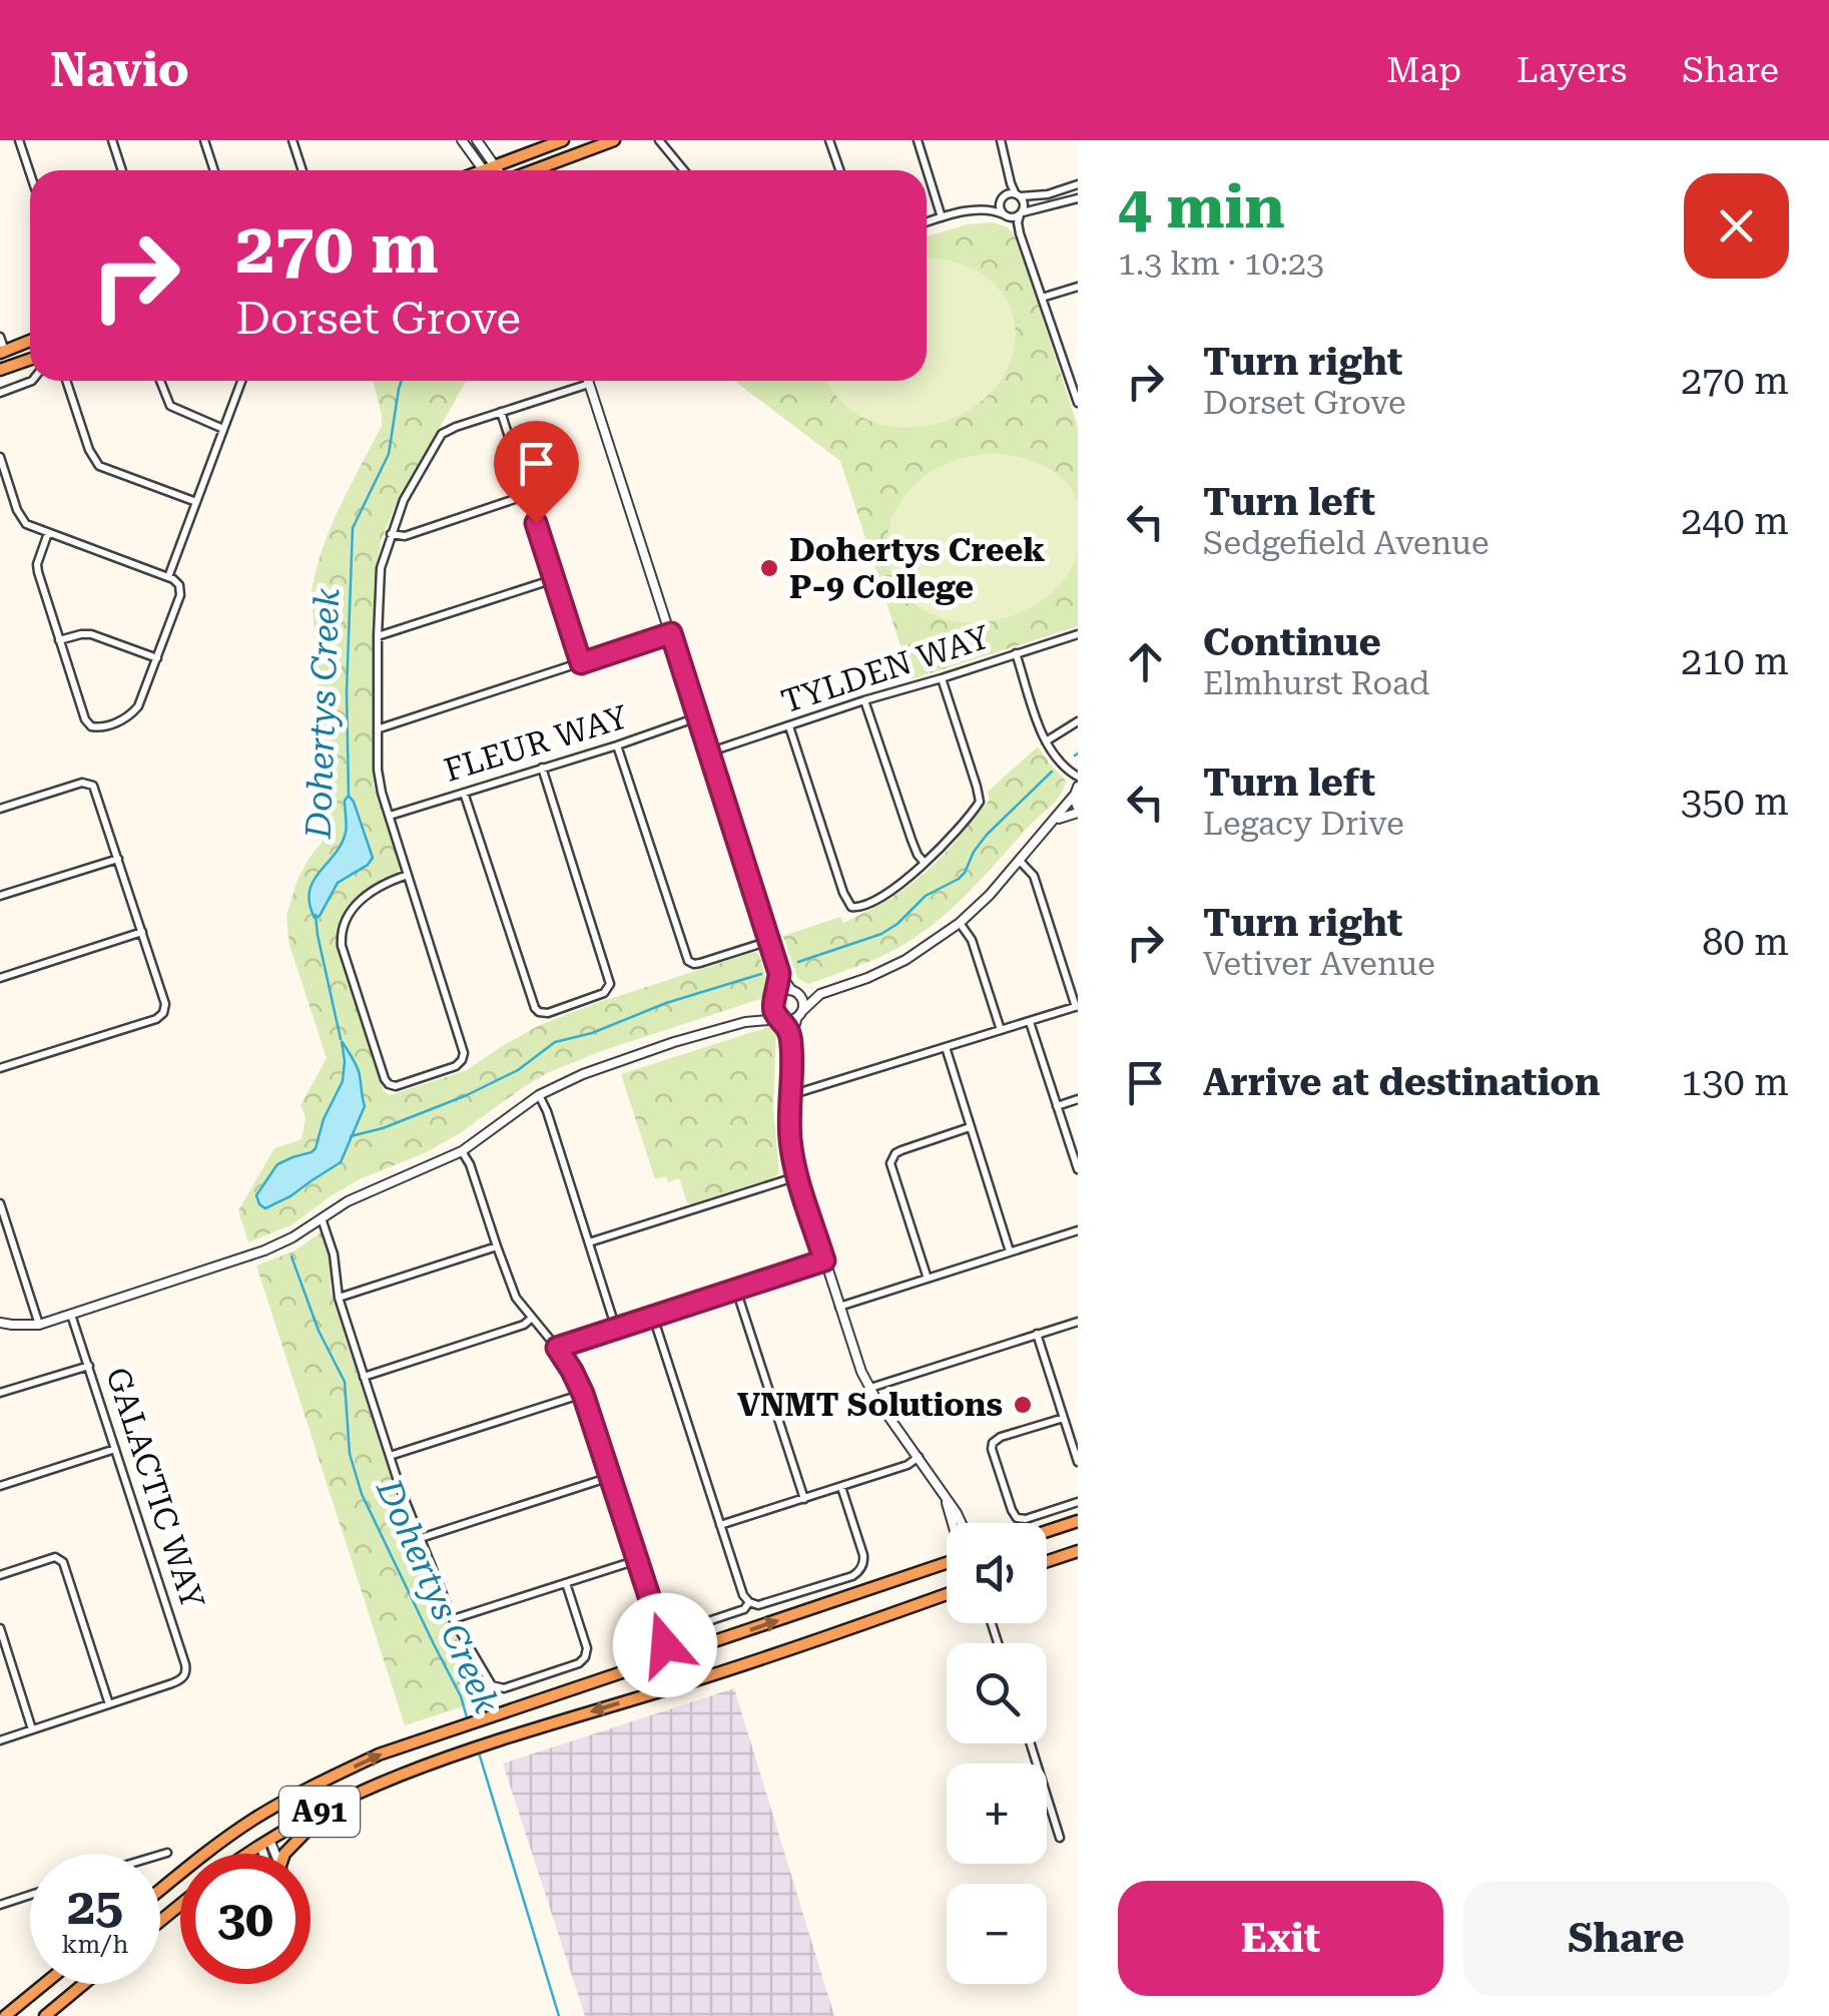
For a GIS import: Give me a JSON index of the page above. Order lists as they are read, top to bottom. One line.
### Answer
{"streets":{"highway":["A91"],"street":["TYLDEN WAY","FLEUR WAY","GALACTIC WAY"]},"water":["Dohertys Creek"],"places":["Dohertys Creek P-9 College","VNMT Solutions"],"page":{"header":"Navio","nav":["Map","Layers","Share"],"heading":["4 min","1.3 km · 10:23"],"turn":["270 m","Dorset Grove"],"list":[{"name":"Turn right","note":"Dorset Grove","value":"270 m"},{"name":"Turn left","note":"Sedgefield Avenue","value":"240 m"},{"name":"Continue","note":"Elmhurst Road","value":"210 m"},{"name":"Turn left","note":"Legacy Drive","value":"350 m"},{"name":"Turn right","note":"Vetiver Avenue","value":"80 m"},{"name":"Arrive at destination","value":"130 m"}],"map_buttons":["+","−"],"speed":"25 km/h","limit":"30","buttons":["Exit","Share"]}}
